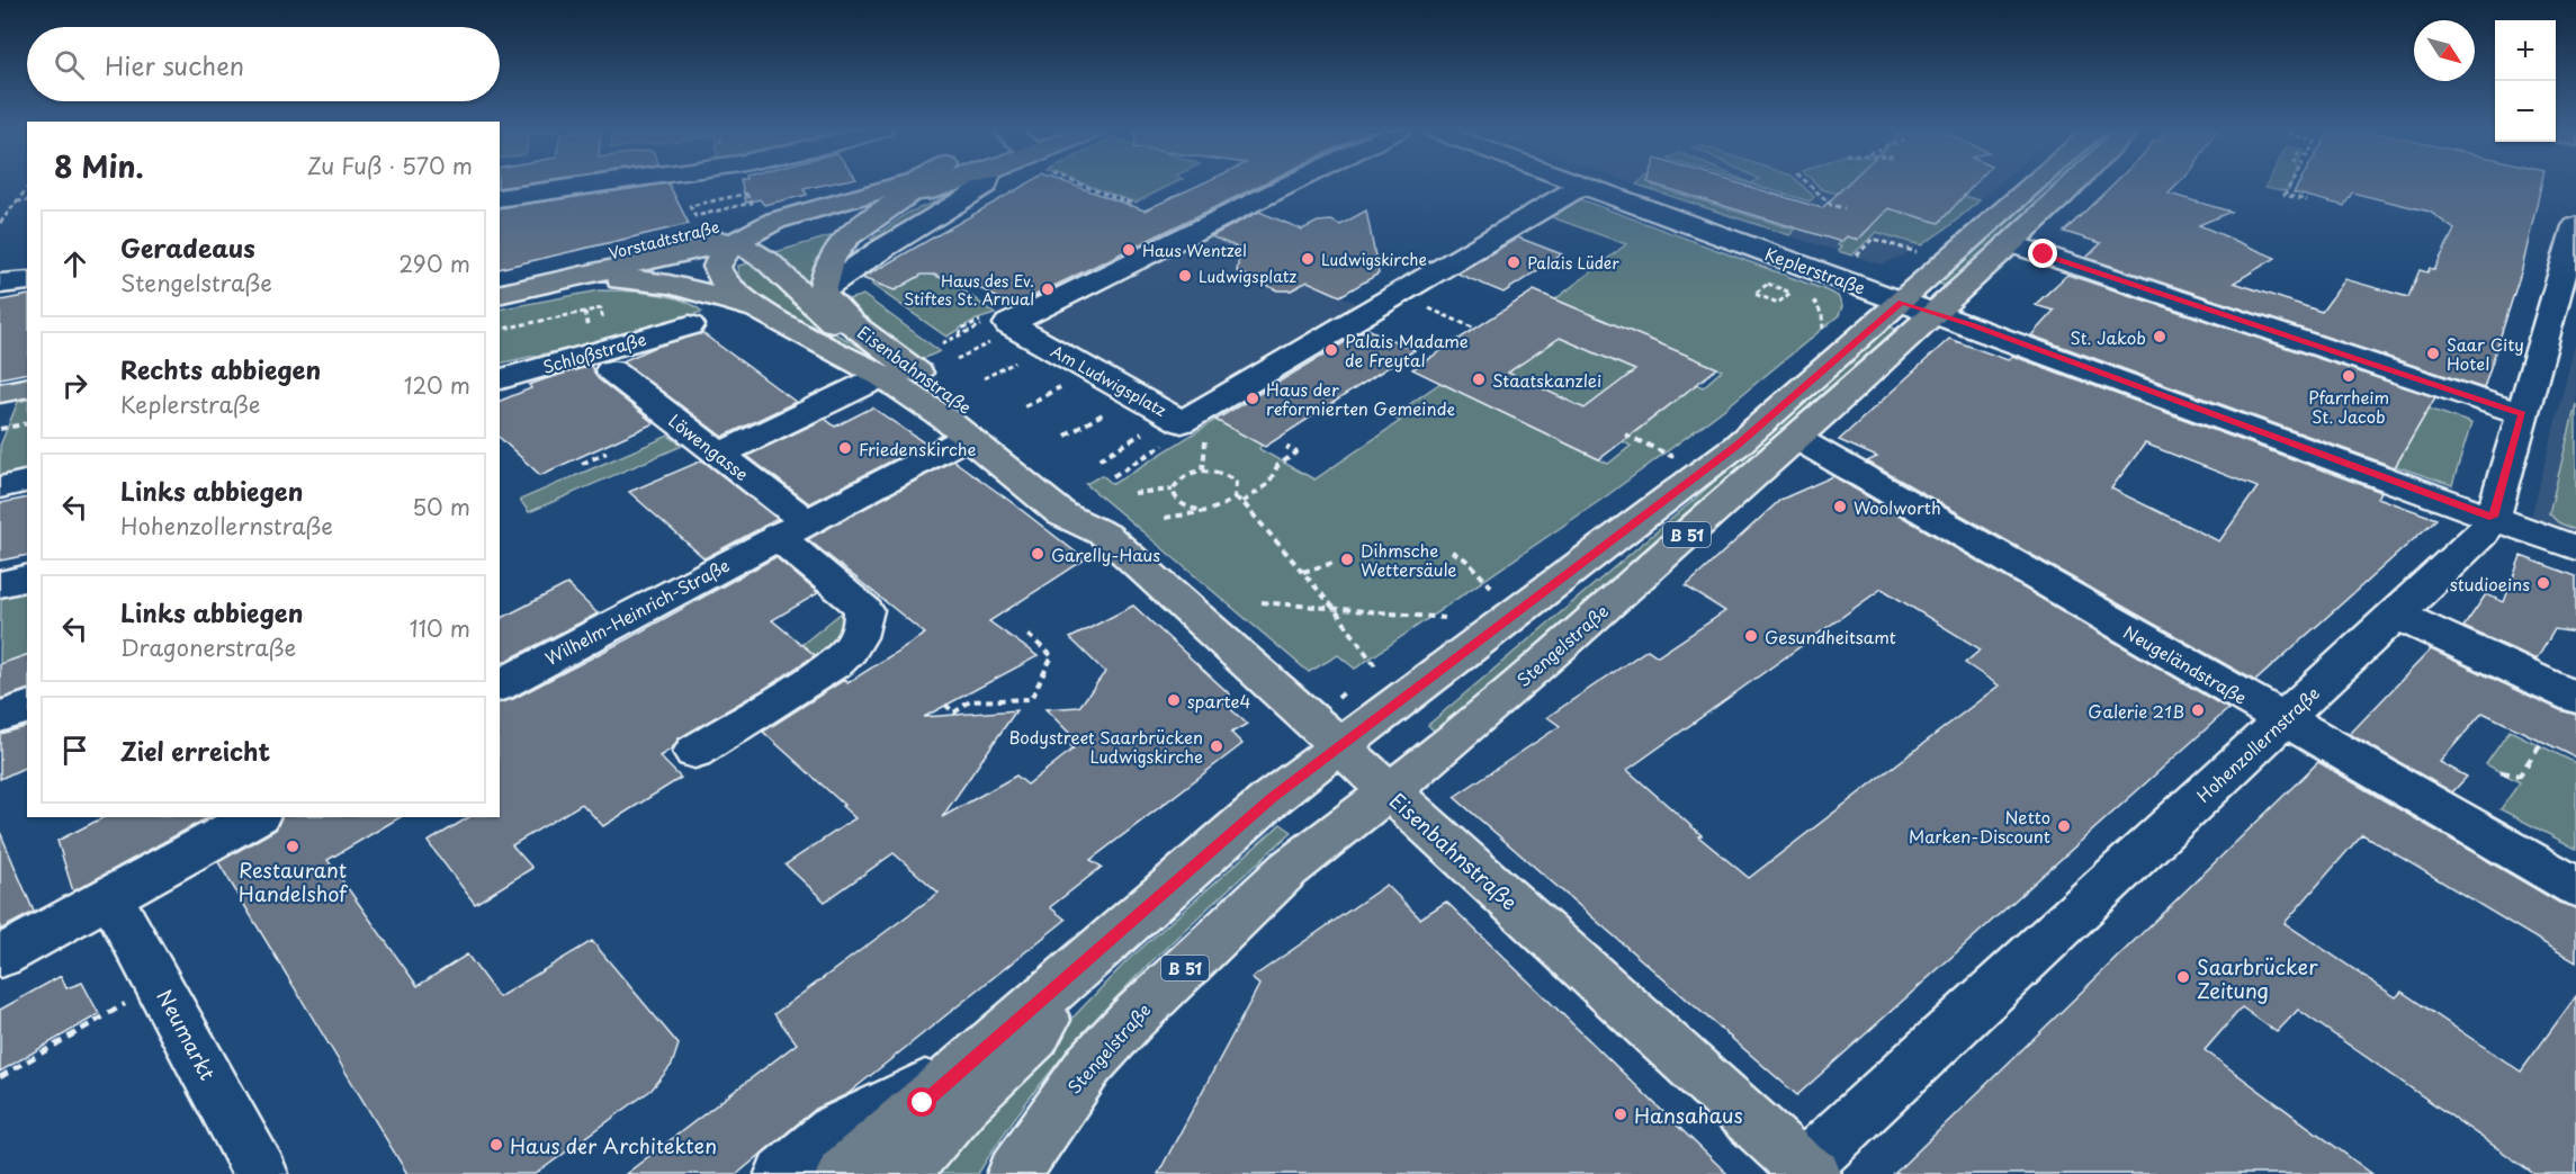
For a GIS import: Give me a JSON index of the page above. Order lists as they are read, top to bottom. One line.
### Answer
{"streets":{"main road":["Vorstadtstraße","Eisenbahnstraße","B 51","Stengelstraße"],"street":["Keplerstraße","Schloßstraße","Am Ludwigsplatz","Löwengasse","Wilhelm-Heinrich-Straße","Neugeländstraße","Hohenzollernstraße","Neumarkt"]},"crossings":[["Keplerstraße","Stengelstraße"],["Keplerstraße","Hohenzollernstraße"],["Eisenbahnstraße","Wilhelm-Heinrich-Straße"],["Eisenbahnstraße","Stengelstraße"],["Eisenbahnstraße","Hohenzollernstraße"],["Löwengasse","Wilhelm-Heinrich-Straße"],["Stengelstraße","Neugeländstraße"],["Neugeländstraße","Hohenzollernstraße"]],"places":["Haus Wentzel","Ludwigskirche","Palais Lüder","Ludwigsplatz","Haus des Ev. Stiftes St. Arnual","St. Jakob","Palais Madame de Freytal","Saar City Hotel","Pfarrheim St. Jacob","Staatskanzlei","Haus der reformierten Gemeinde","Friedenskirche","Woolworth","Garelly-Haus","Dihmsche Wettersäule","studioeins","Gesundheitsamt","sparte4","Galerie 21B","Bodystreet Saarbrücken Ludwigskirche","Netto Marken-Discount","Restaurant Handelshof","Saarbrücker Zeitung","Hansahaus","Haus der Architekten"],"north":"bottom right","page":{"map_buttons":["+","−"],"search":"Hier suchen","heading":["8 Min.","Zu Fuß · 570 m"],"list":[["Geradeaus","Stengelstraße","290 m"],["Rechts abbiegen","Keplerstraße","120 m"],["Links abbiegen","Hohenzollernstraße","50 m"],["Links abbiegen","Dragonerstraße","110 m"],"Ziel erreicht"]}}
